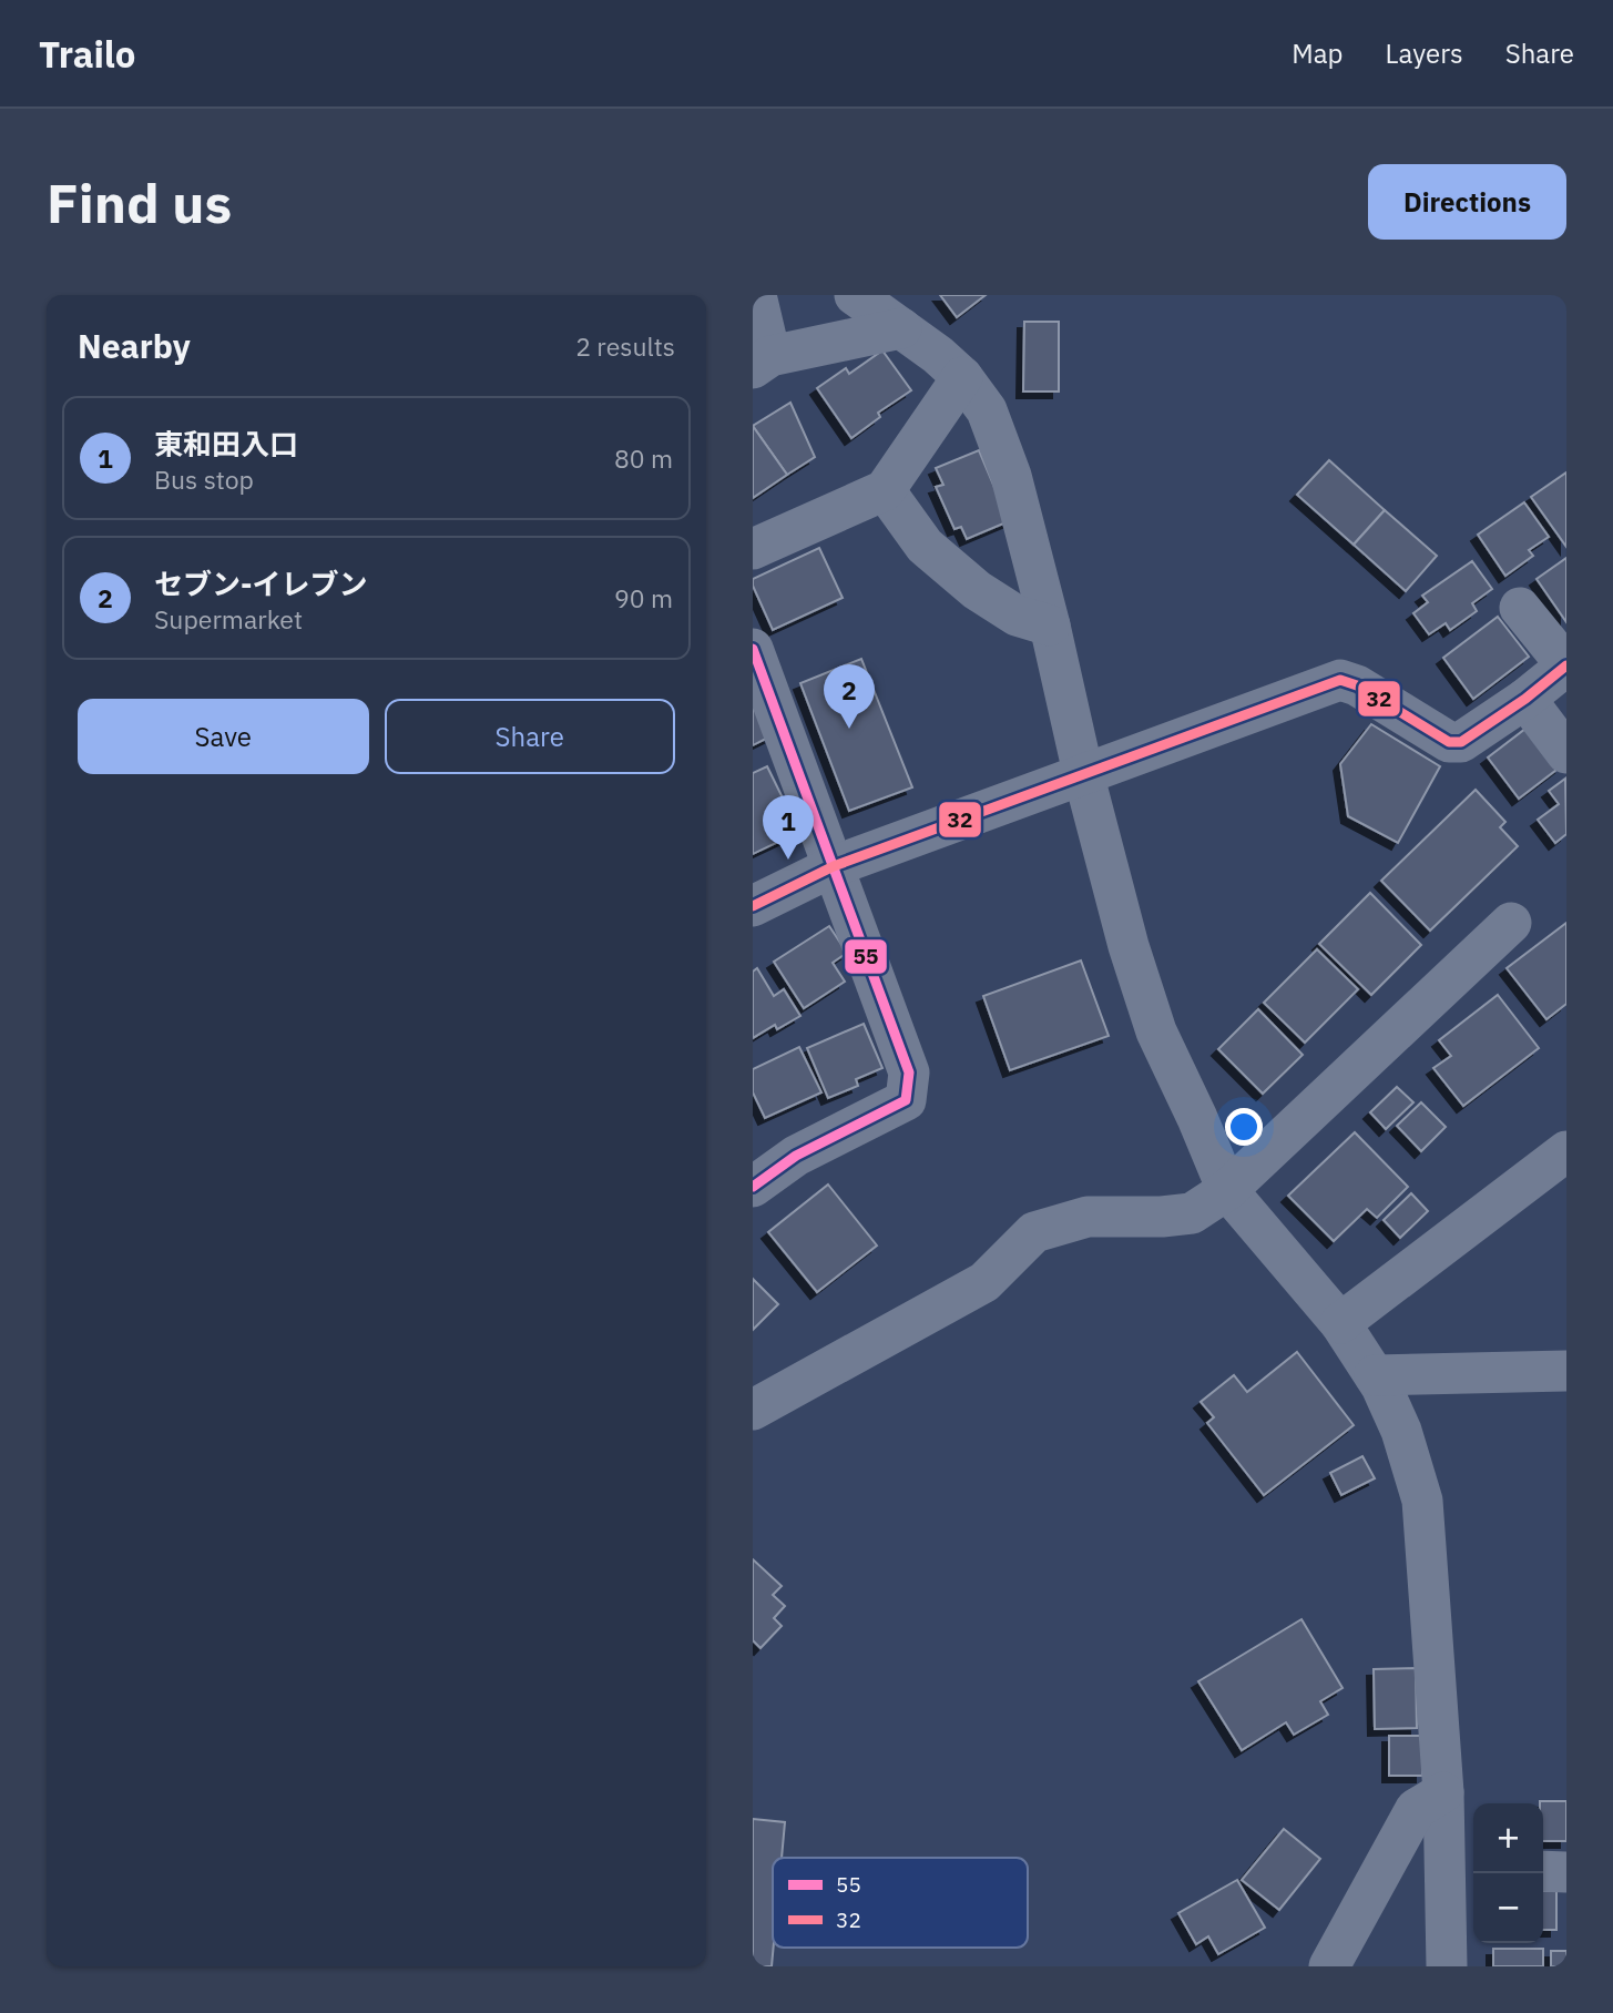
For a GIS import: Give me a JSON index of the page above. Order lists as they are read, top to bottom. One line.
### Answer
{"lines":["transit line 55","transit line 32"],"legend":["55","32"],"page":{"header":"Trailo","nav":["Map","Layers","Share"],"buttons":["Directions",["Save","Share"]],"title":"Find us","heading":["Nearby","2 results"],"list":[{"mark":"1","name":"東和田入口","note":"Bus stop","value":"80 m"},{"mark":"2","name":"セブン-イレブン","note":"Supermarket","value":"90 m"}],"pins":["2","1"],"map_buttons":["+","−"]}}
